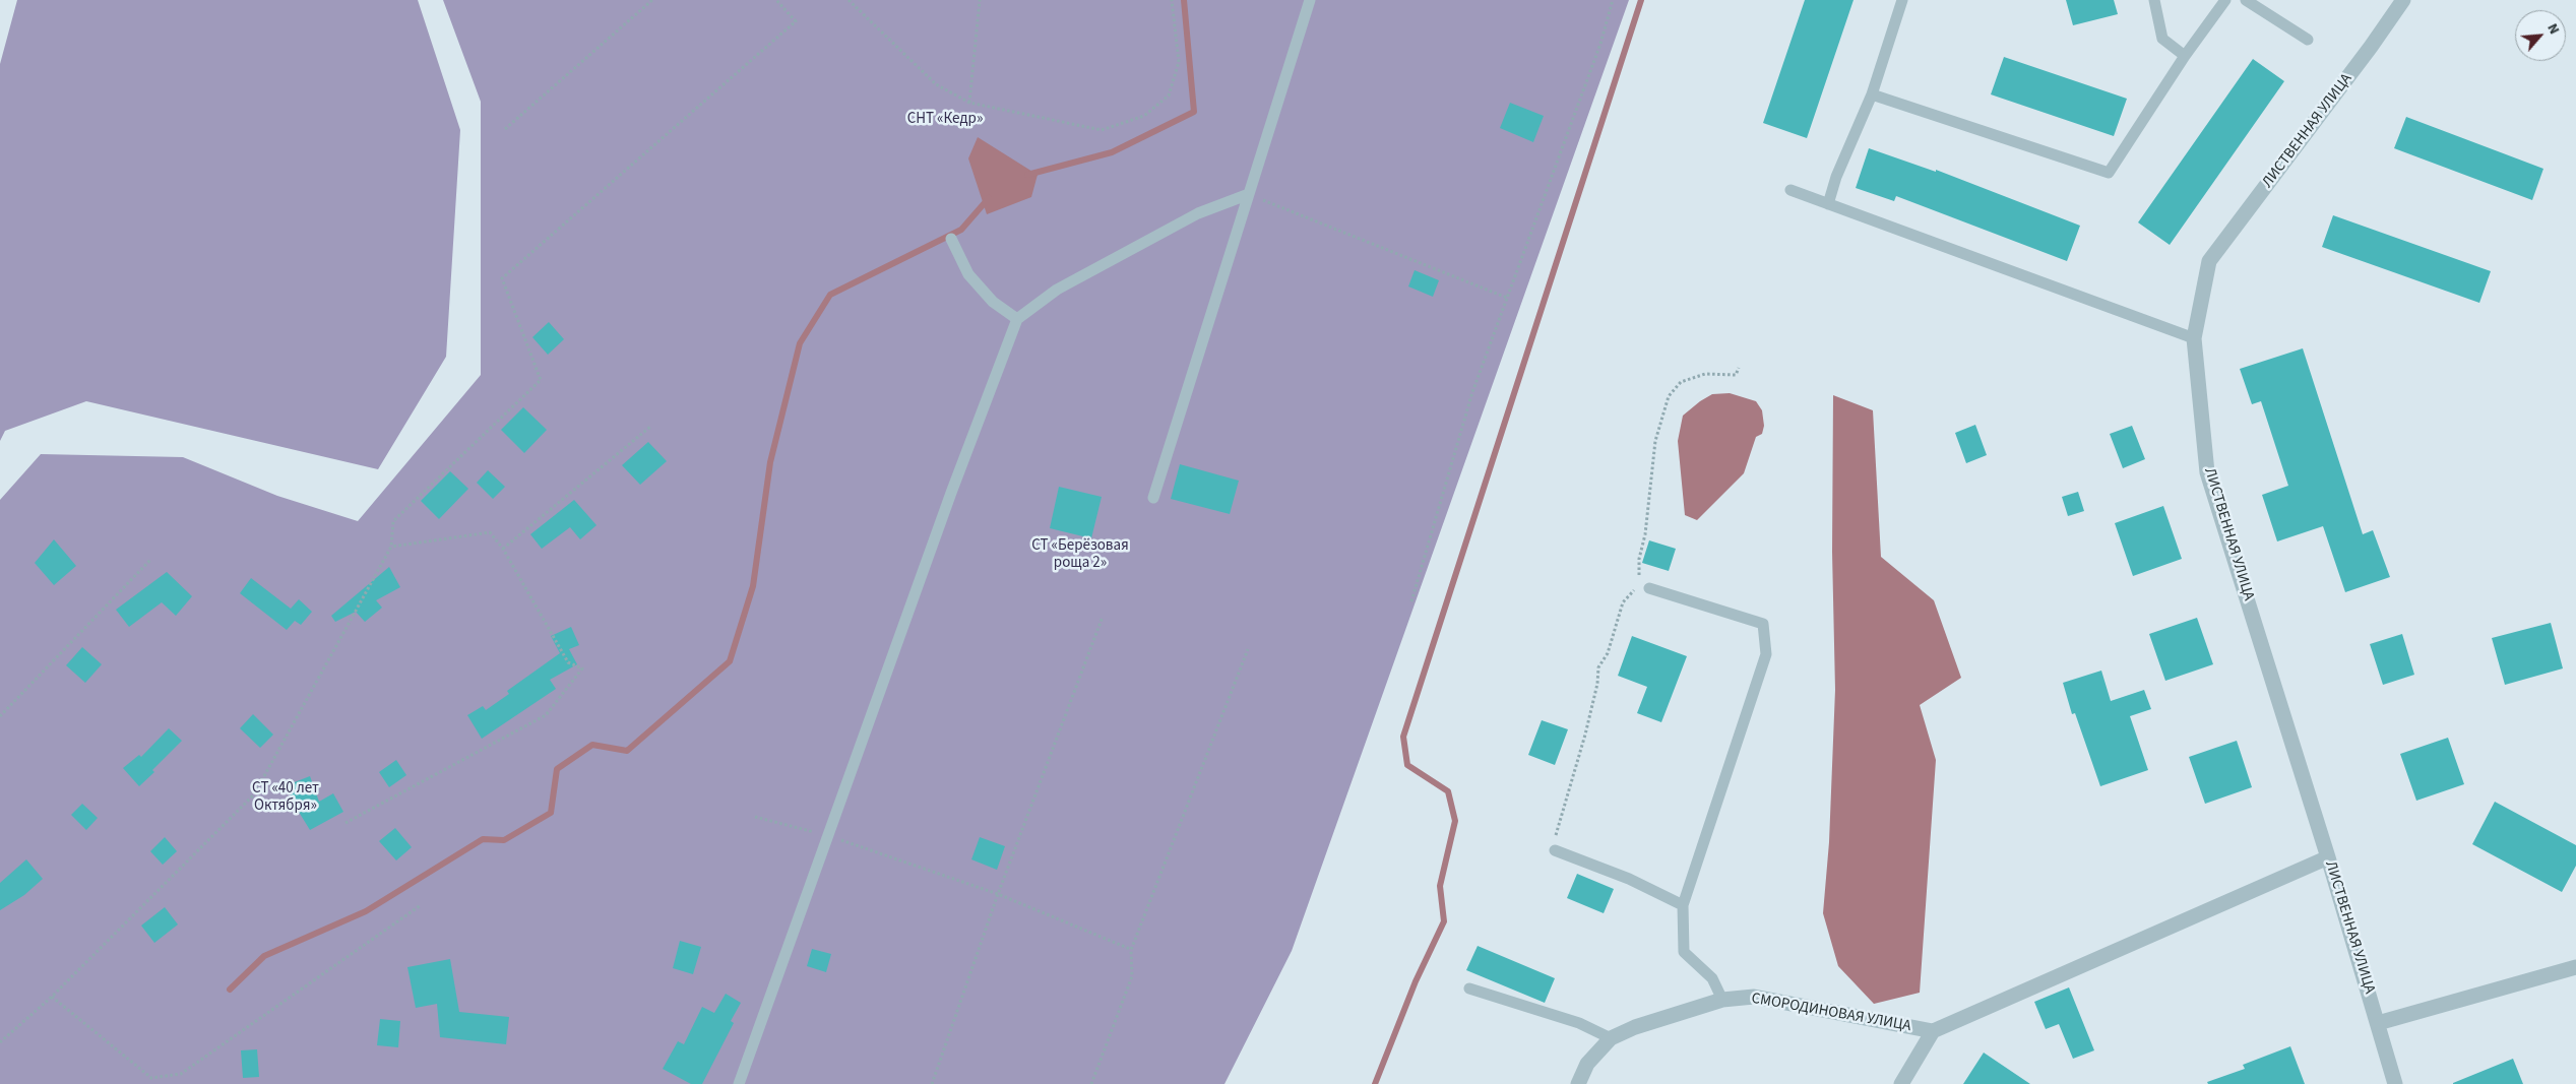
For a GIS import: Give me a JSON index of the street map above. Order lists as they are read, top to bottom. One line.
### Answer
{"streets":{"street":["ЛИСТВЕННАЯ УЛИЦА","СМОРОДИНОВАЯ УЛИЦА"]},"parks":["СНТ «Кедр»","СТ «Берёзовая роща 2»","СТ «40 лет Октября»"],"north":"top right"}
